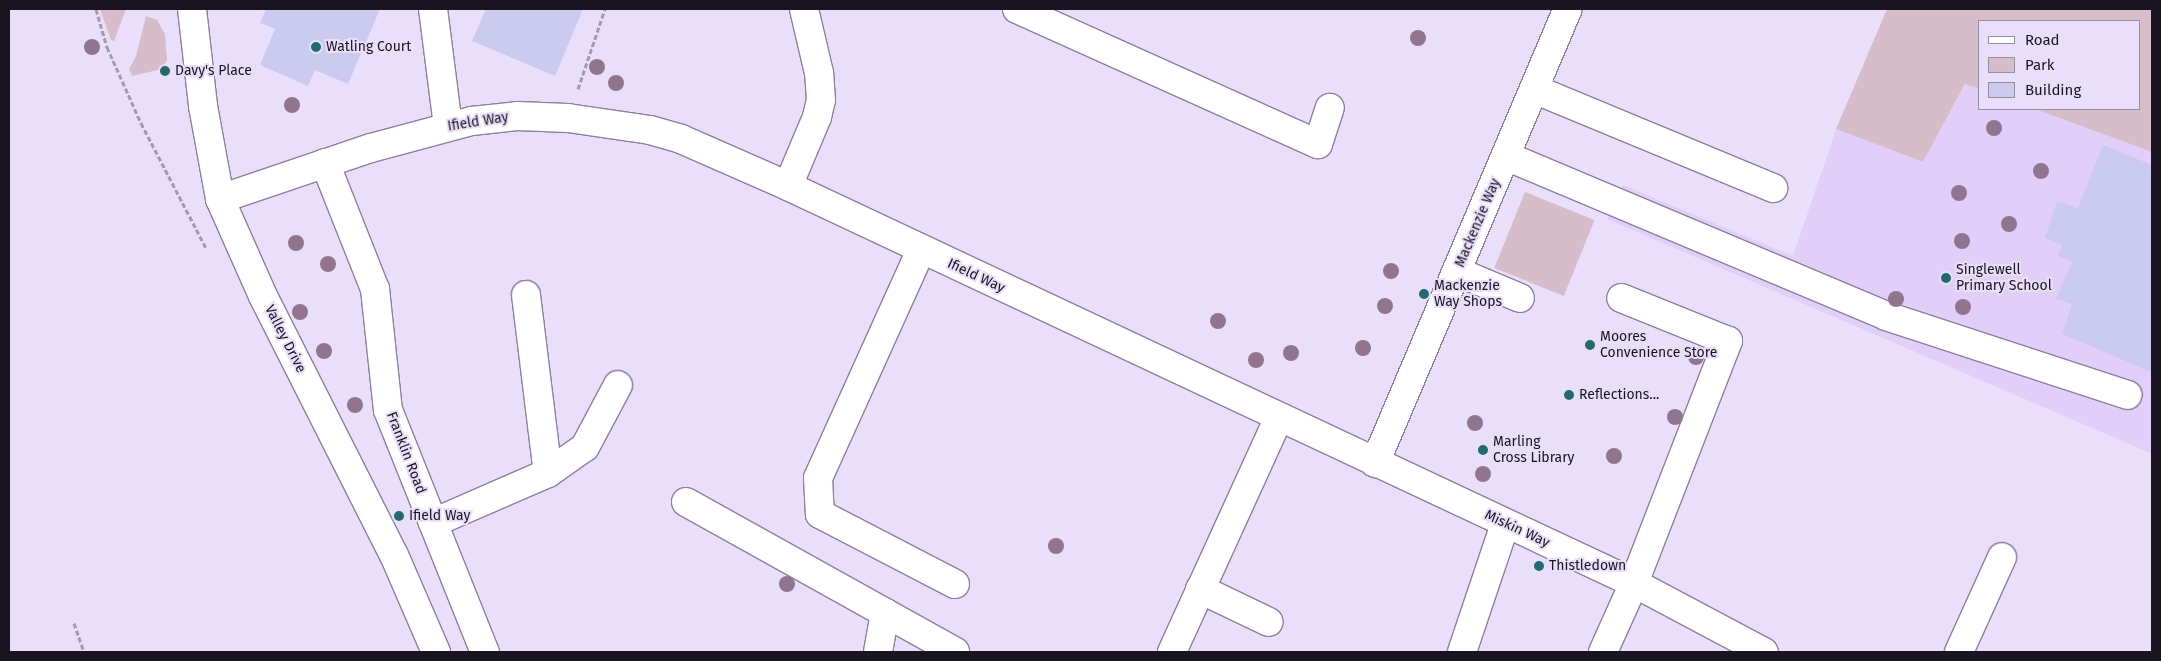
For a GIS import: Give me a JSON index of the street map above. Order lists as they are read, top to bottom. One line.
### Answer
{"streets":{"street":["Ifield Way","Mackenzie Way","Valley Drive","Franklin Road","Miskin Way"]},"crossings":[["Ifield Way","Mackenzie Way"],["Ifield Way","Valley Drive"],["Ifield Way","Franklin Road"],["Ifield Way","Miskin Way"],["Mackenzie Way","Miskin Way"]],"places":["Watling Court","Davy's Place","Singlewell Primary School","Mackenzie Way Shops","Moores Convenience Store","Reflections...","Marling Cross Library","Ifield Way","Thistledown"],"legend":["Road","Park","Building"]}
